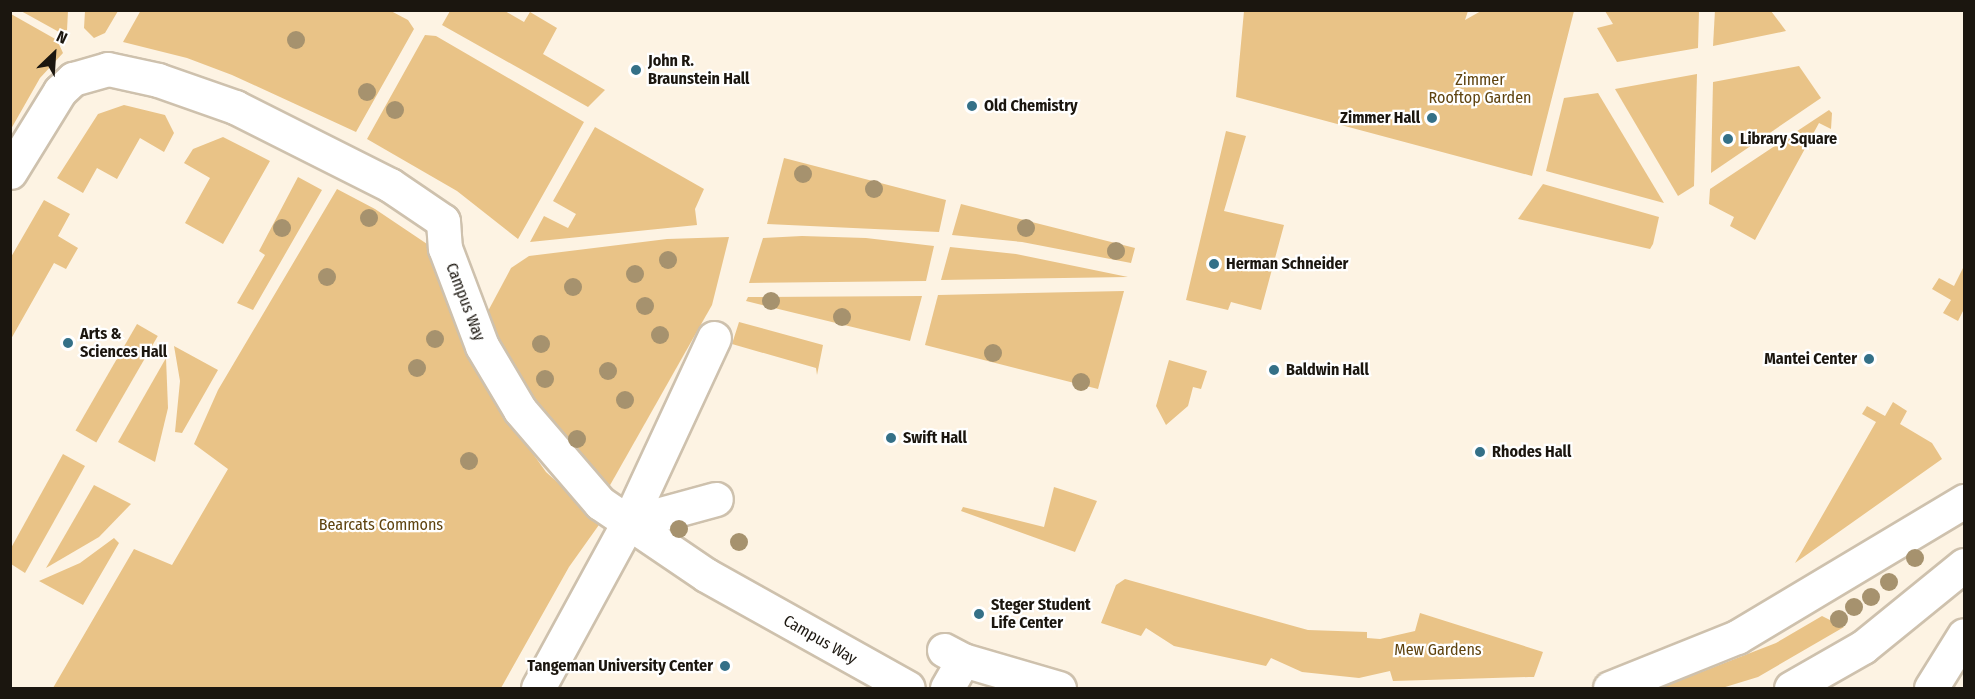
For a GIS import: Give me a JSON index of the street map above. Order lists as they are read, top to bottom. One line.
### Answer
{"streets":{"street":["Campus Way"]},"parks":["Zimmer Rooftop Garden","Bearcats Commons","Mew Gardens"],"places":["John R. Braunstein Hall","Old Chemistry","Zimmer Hall","Library Square","Herman Schneider","Arts & Sciences Hall","Mantei Center","Baldwin Hall","Swift Hall","Rhodes Hall","Steger Student Life Center","Tangeman University Center"],"north":"top right"}
